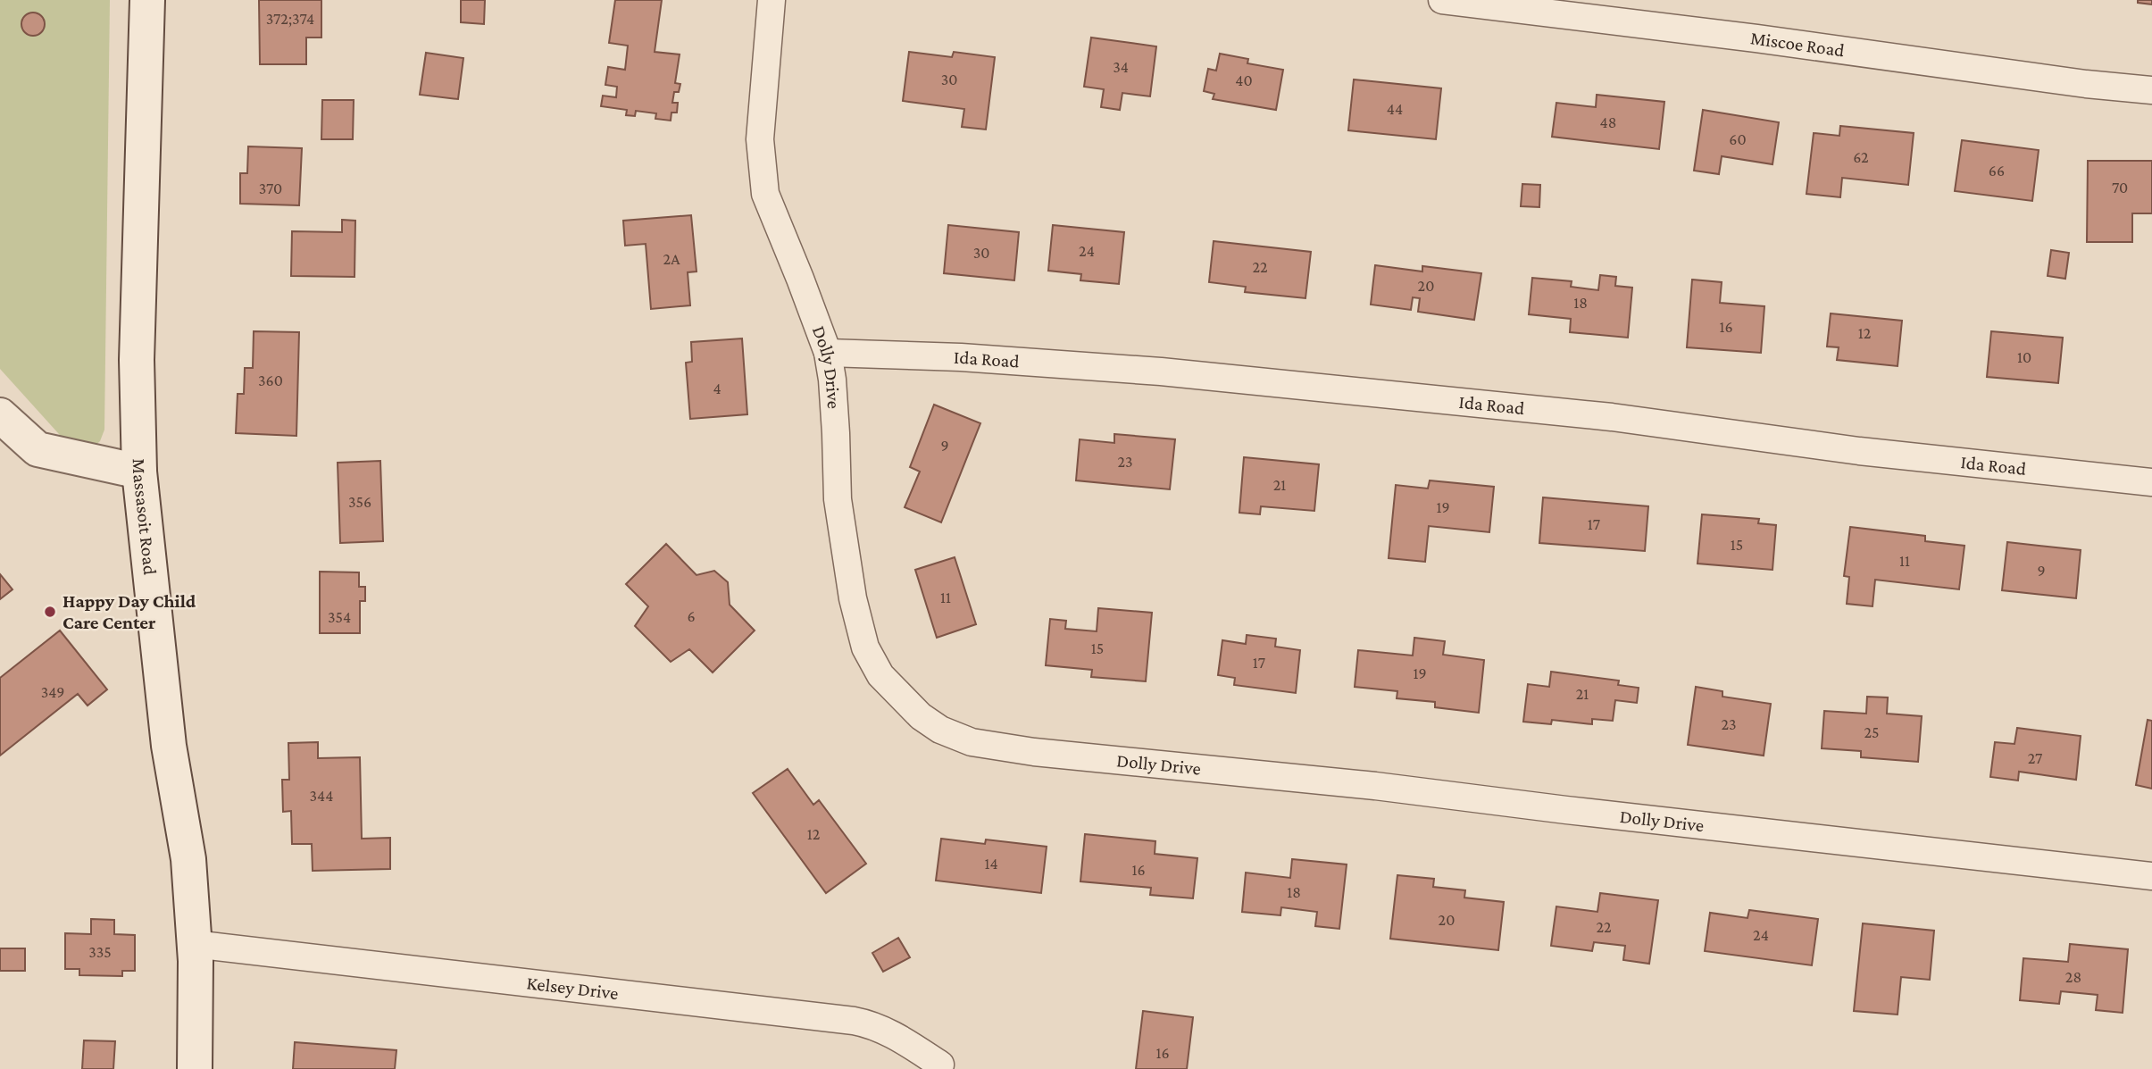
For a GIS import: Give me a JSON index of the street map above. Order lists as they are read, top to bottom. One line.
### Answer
{"streets":{"main road":["Massasoit Road"],"street":["Miscoe Road","Ida Road","Dolly Drive","Kelsey Drive"]},"crossings":[["Ida Road","Dolly Drive"],["Massasoit Road","Kelsey Drive"]],"places":["Happy Day Child Care Center"],"house_numbers":["372;374","34","30","40","44","48","60","62","66","70","370","24","30","2A","22","20","18","16","12","10","360","4","9","23","21","356","19","17","15","11","9","11","6","354","15","17","19","349","21","23","25","27","344","12","14","16","18","20","22","24","335","28","16"]}
